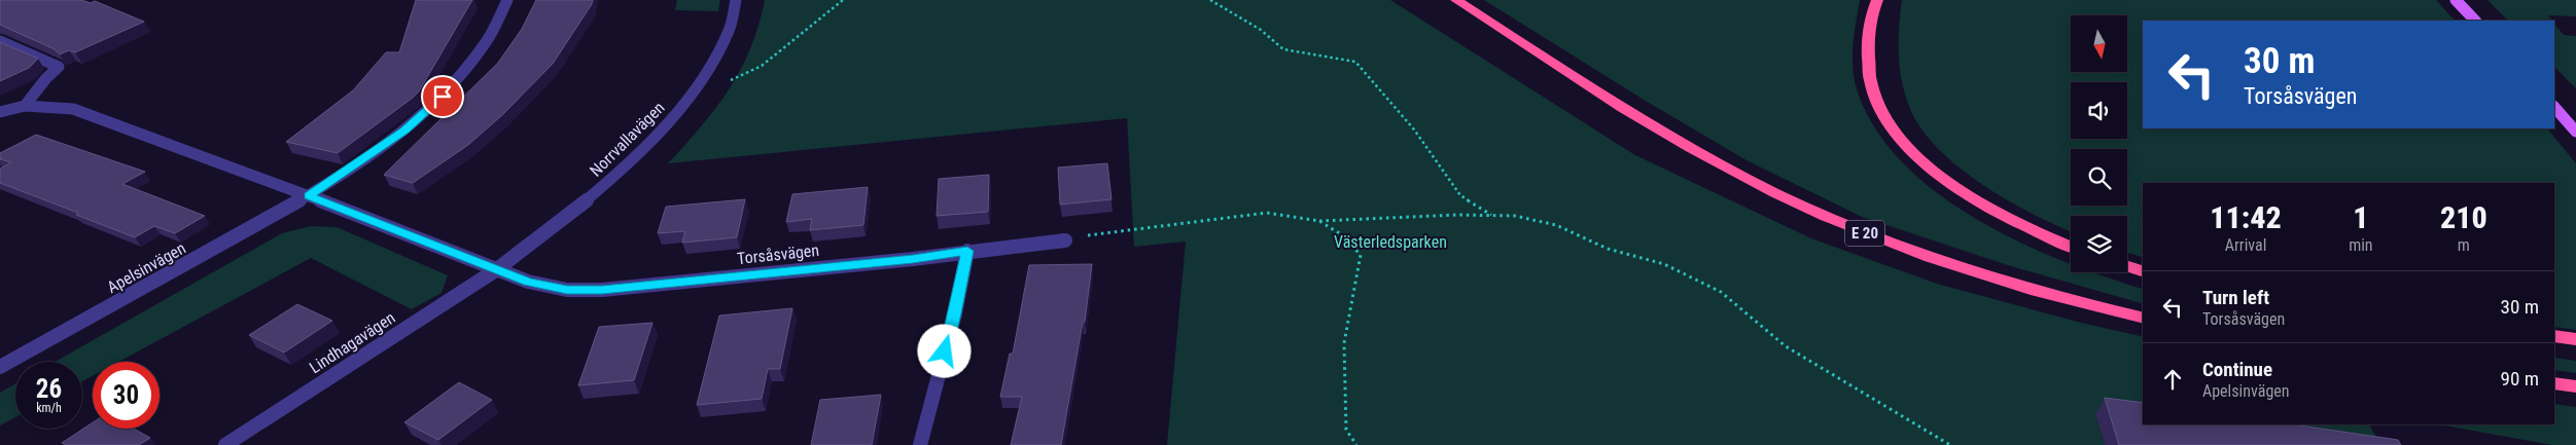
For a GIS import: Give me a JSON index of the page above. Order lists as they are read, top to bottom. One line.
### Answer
{"streets":{"highway":["E 20"],"street":["Norrvallavägen","Torsåsvägen","Apelsinvägen","Lindhagavägen"]},"crossings":[["Norrvallavägen","Torsåsvägen"],["Norrvallavägen","Lindhagavägen"],["Torsåsvägen","Lindhagavägen"]],"parks":["Västerledsparken"],"north":"bottom","page":{"turn":["30 m","Torsåsvägen"],"eta":["11:42","Arrival","1","min","210","m"],"list":[{"name":"Turn left","note":"Torsåsvägen","value":"30 m"},{"name":"Continue","note":"Apelsinvägen","value":"90 m"}],"speed":"26 km/h","limit":"30"}}
